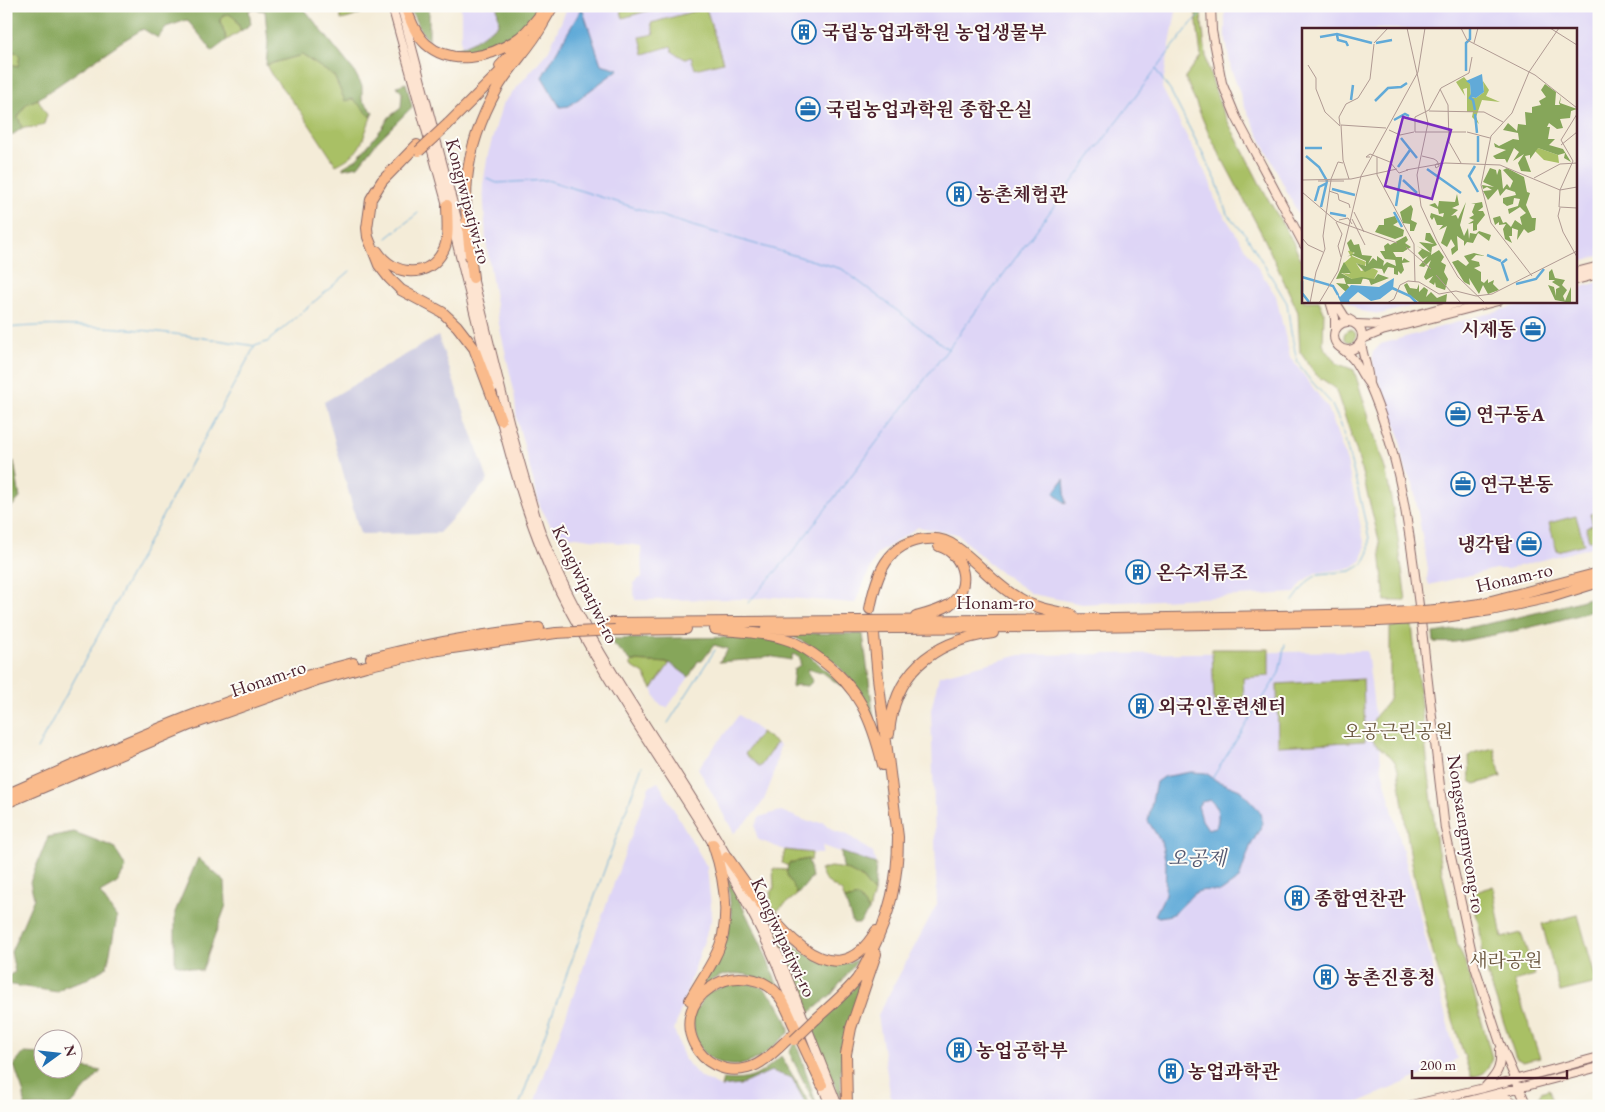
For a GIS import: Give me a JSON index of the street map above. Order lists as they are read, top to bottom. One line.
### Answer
{"streets":{"highway":["Honam-ro"],"main road":["Kongjwipatjwi-ro","Nongsaengmyeong-ro"]},"water":["오공제"],"parks":["오공근린공원","새라공원"],"places":{"building":["국립농업과학원 농업생물부","농촌체험관","온수저류조","외국인훈련센터","종합연찬관","농촌진흥청","농업공학부","농업과학관"],"office":["국립농업과학원 종합온실","시제동","연구동A","연구본동","냉각탑"]},"scale_bar":"200 m","north":"right"}
